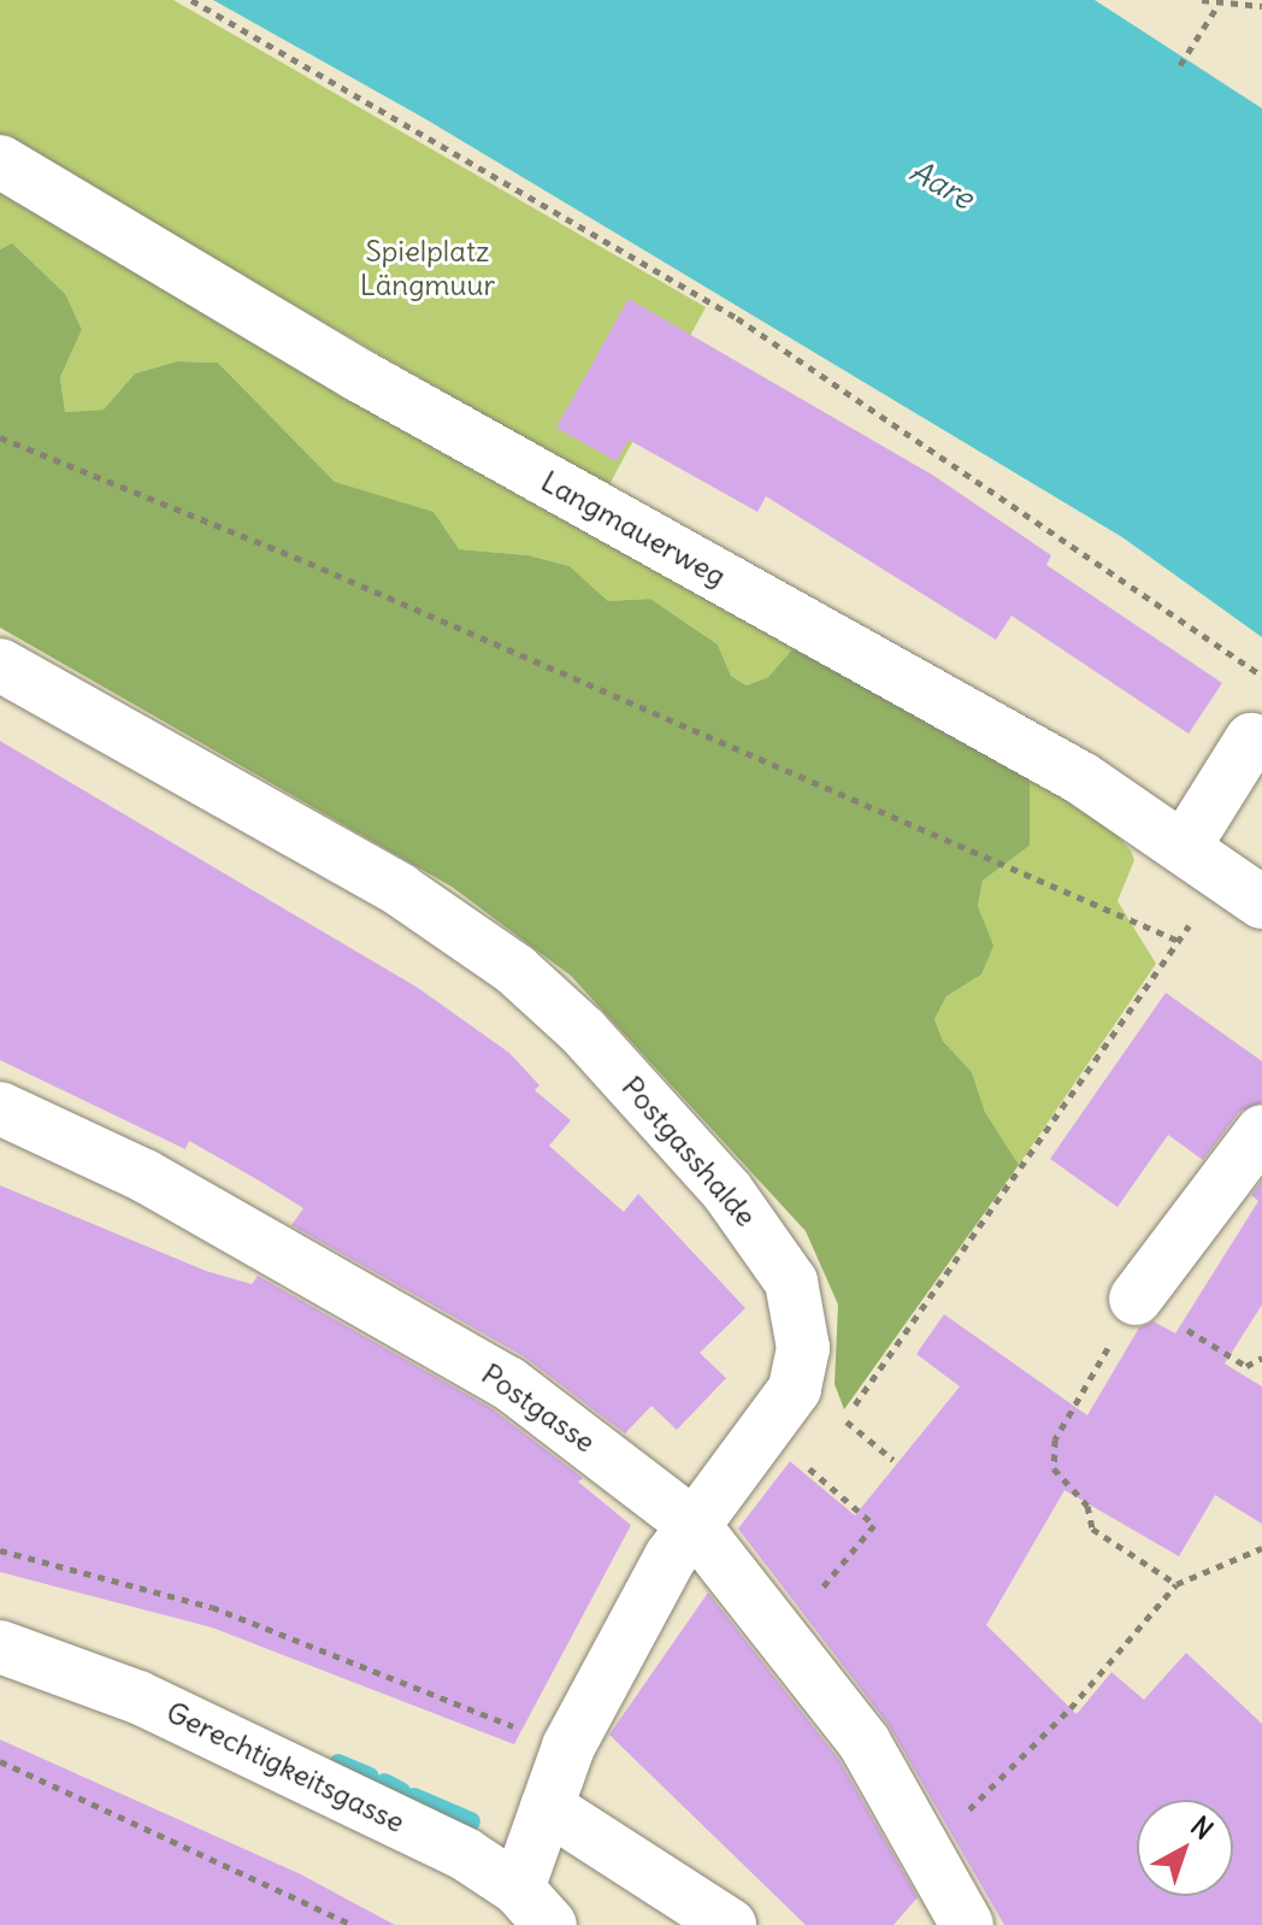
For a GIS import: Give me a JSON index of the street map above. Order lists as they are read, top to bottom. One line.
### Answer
{"streets":{"street":["Langmauerweg","Postgasshalde","Postgasse","Gerechtigkeitsgasse"]},"crossings":[["Postgasshalde","Postgasse"],["Postgasshalde","Gerechtigkeitsgasse"]],"water":["Aare"],"parks":["Spielplatz Längmuur"],"north":"top right"}
